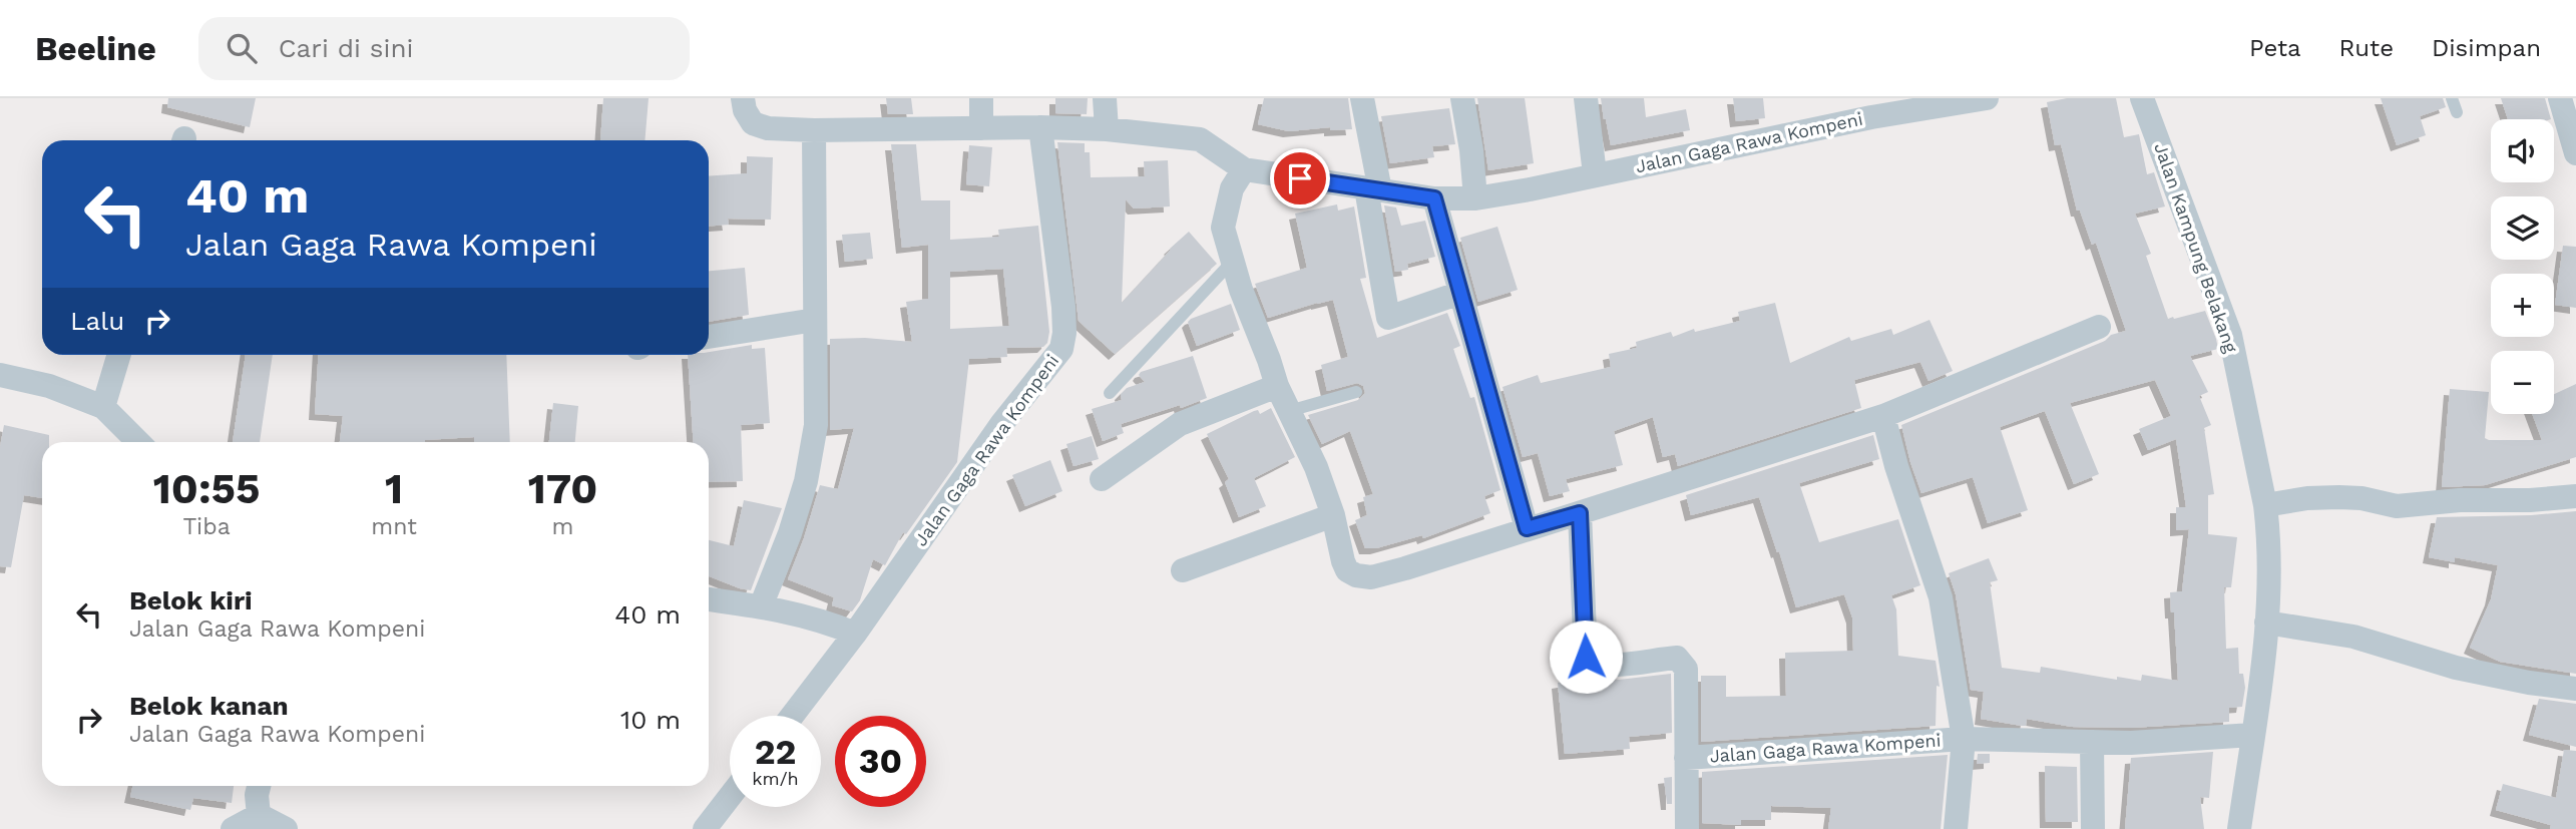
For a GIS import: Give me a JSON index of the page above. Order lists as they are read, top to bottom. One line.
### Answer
{"streets":{"street":["Jalan Gaga Rawa Kompeni","Jalan Kampung Belakang"]},"crossings":[["Jalan Gaga Rawa Kompeni","Jalan Kampung Belakang"]],"page":{"header":"Beeline","search":"Cari di sini","nav":["Peta","Rute","Disimpan"],"map_buttons":["+","−"],"turn":["40 m","Jalan Gaga Rawa Kompeni"],"then":"Lalu","eta":["10:55","Tiba","1","mnt","170","m"],"list":[{"name":"Belok kiri","note":"Jalan Gaga Rawa Kompeni","value":"40 m"},{"name":"Belok kanan","note":"Jalan Gaga Rawa Kompeni","value":"10 m"}],"speed":"22 km/h","limit":"30"}}
